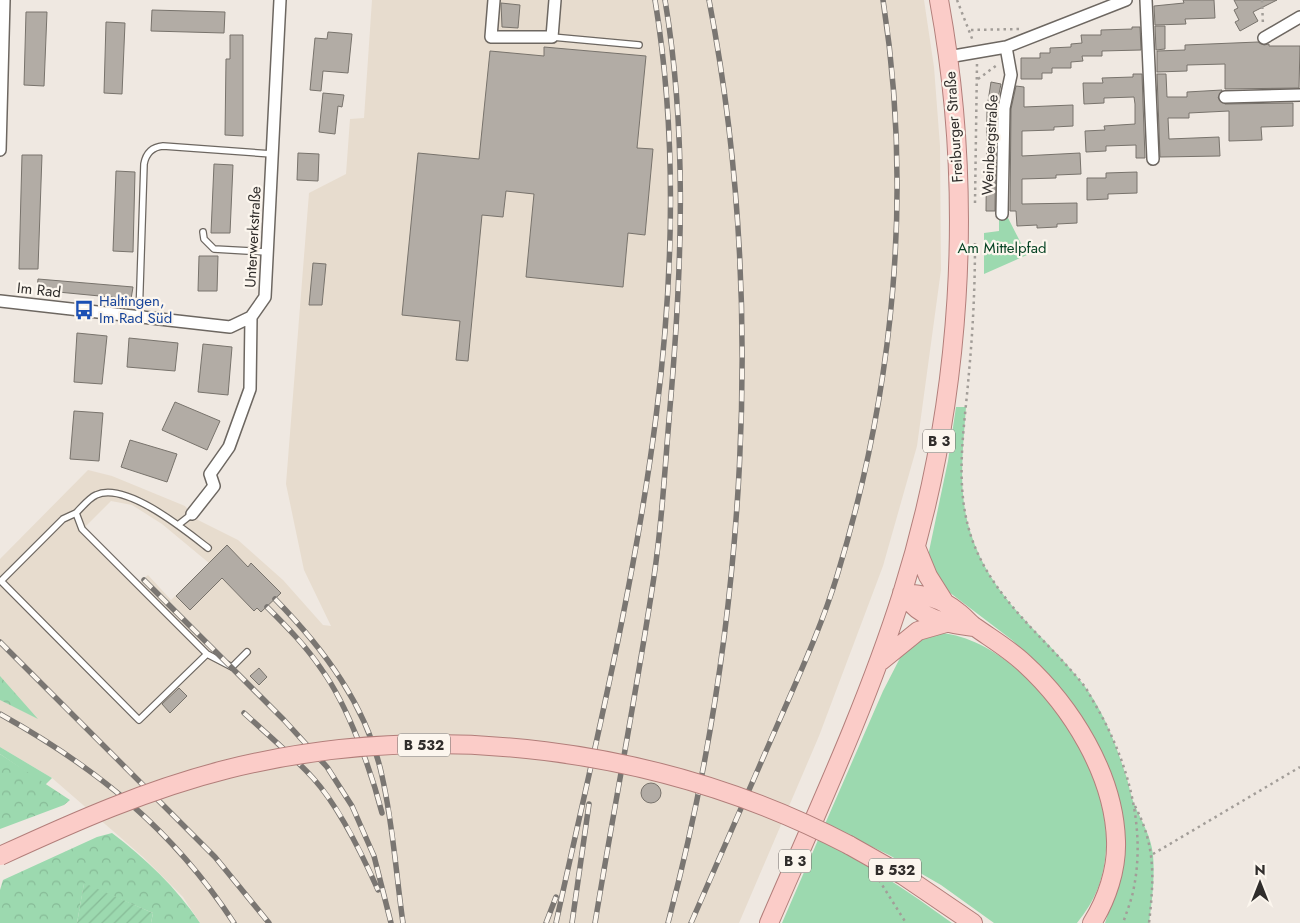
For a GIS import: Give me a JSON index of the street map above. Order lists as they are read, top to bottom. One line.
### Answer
{"streets":{"main road":["Freiburger Straße","B 3","B 532"],"street":["Weinbergstraße","Unterwerkstraße","Im Rad"]},"crossings":[["Freiburger Straße","B 3"],["Unterwerkstraße","Im Rad"]],"parks":["Am Mittelpfad"],"places":{"bus stop":["Haltingen, Im Rad Süd"]},"north":"top"}
